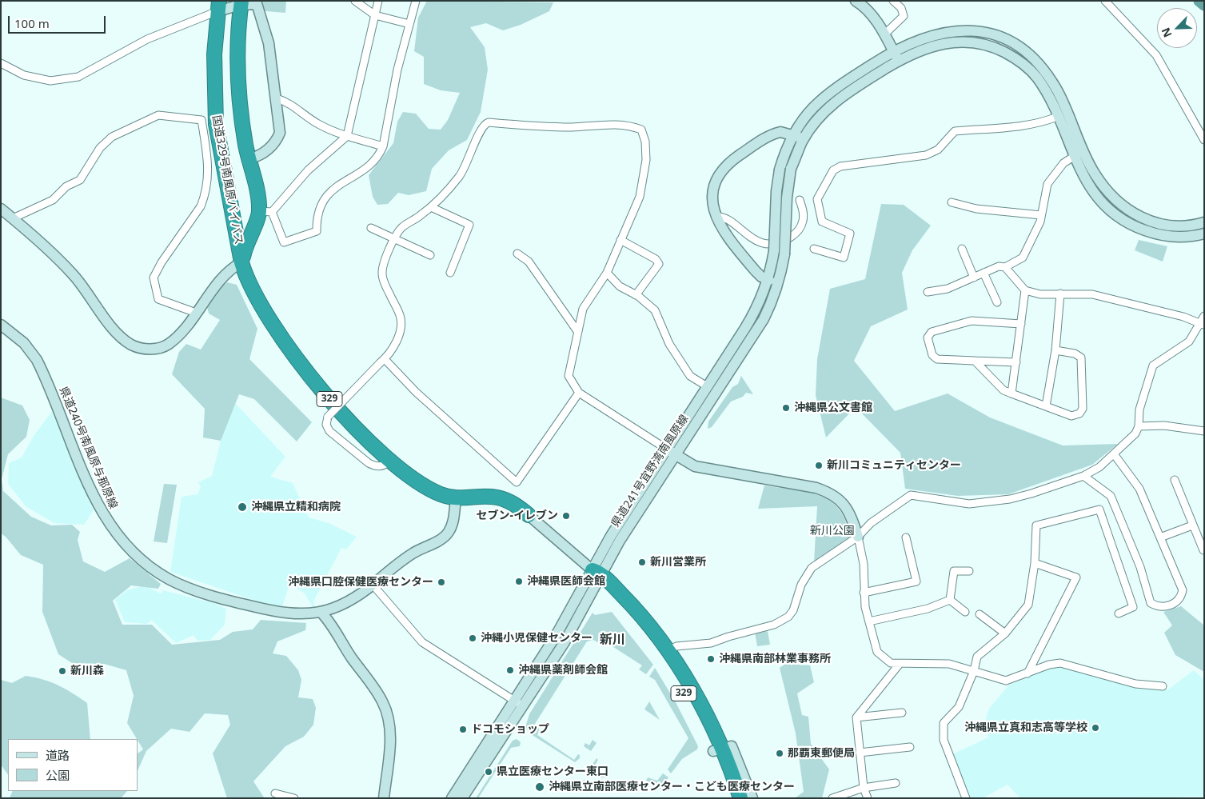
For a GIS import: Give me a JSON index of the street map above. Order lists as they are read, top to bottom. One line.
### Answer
{"streets":{"highway":["国道329号南風原バイパス","329"],"main road":["県道240号南風原与那原線","県道241号宜野湾南風原線"]},"crossings":[["国道329号南風原バイパス","県道240号南風原与那原線"],["329","県道241号宜野湾南風原線"]],"districts":["新川"],"parks":["新川公園"],"places":["沖縄県公文書館","新川コミュニティセンター","沖縄県立精和病院","セブン-イレブン","新川営業所","沖縄県医師会館","沖縄県口腔保健医療センター","沖縄小児保健センター","沖縄県南部林業事務所","沖縄県薬剤師会館","新川森","沖縄県立真和志高等学校","ドコモショップ","那覇東郵便局","県立医療センター東口","沖縄県立南部医療センター・こども医療センター"],"legend":["道路","公園"],"scale_bar":"100 m","north":"bottom left"}
